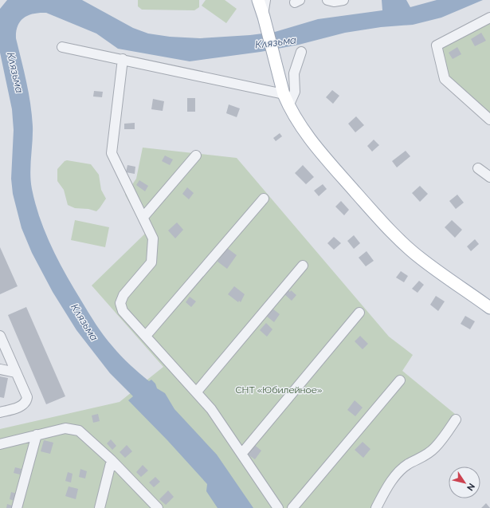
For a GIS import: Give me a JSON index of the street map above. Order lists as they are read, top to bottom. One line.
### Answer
{"water":["Клязьма"],"parks":["СНТ «Юбилейное»"],"north":"bottom right"}
